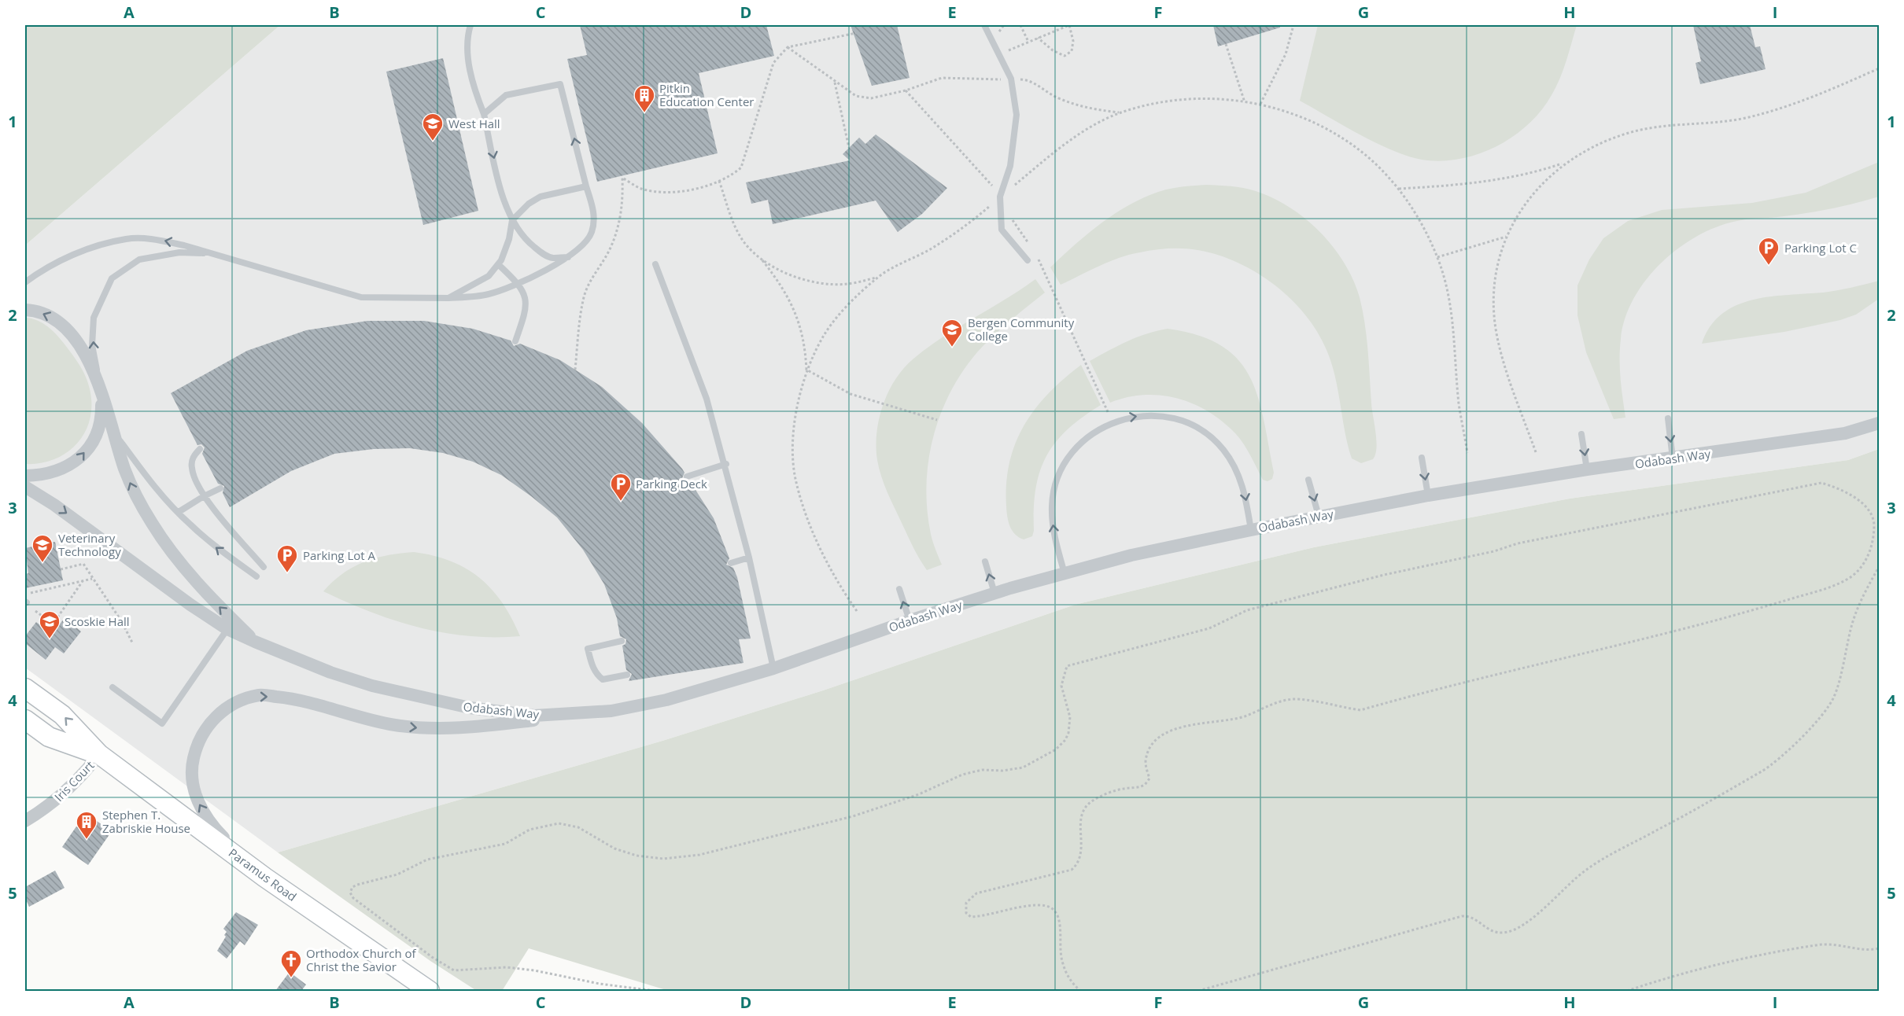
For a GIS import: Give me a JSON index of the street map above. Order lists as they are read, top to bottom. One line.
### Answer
{"streets":{"main road":["Paramus Road"],"street":["Odabash Way","Iris Court"]},"crossings":[["Iris Court","Paramus Road"]],"places":{"building":["Pitkin Education Center","Stephen T. Zabriskie House"],"school or university":["West Hall","Bergen Community College","Veterinary Technology","Scoskie Hall"],"parking":["Parking Lot C","Parking Deck","Parking Lot A"],"church":["Orthodox Church of Christ the Savior"]},"grid":{"columns":["A","B","C","D","E","F","G","H","I"],"rows":["1","2","3","4","5"]}}
